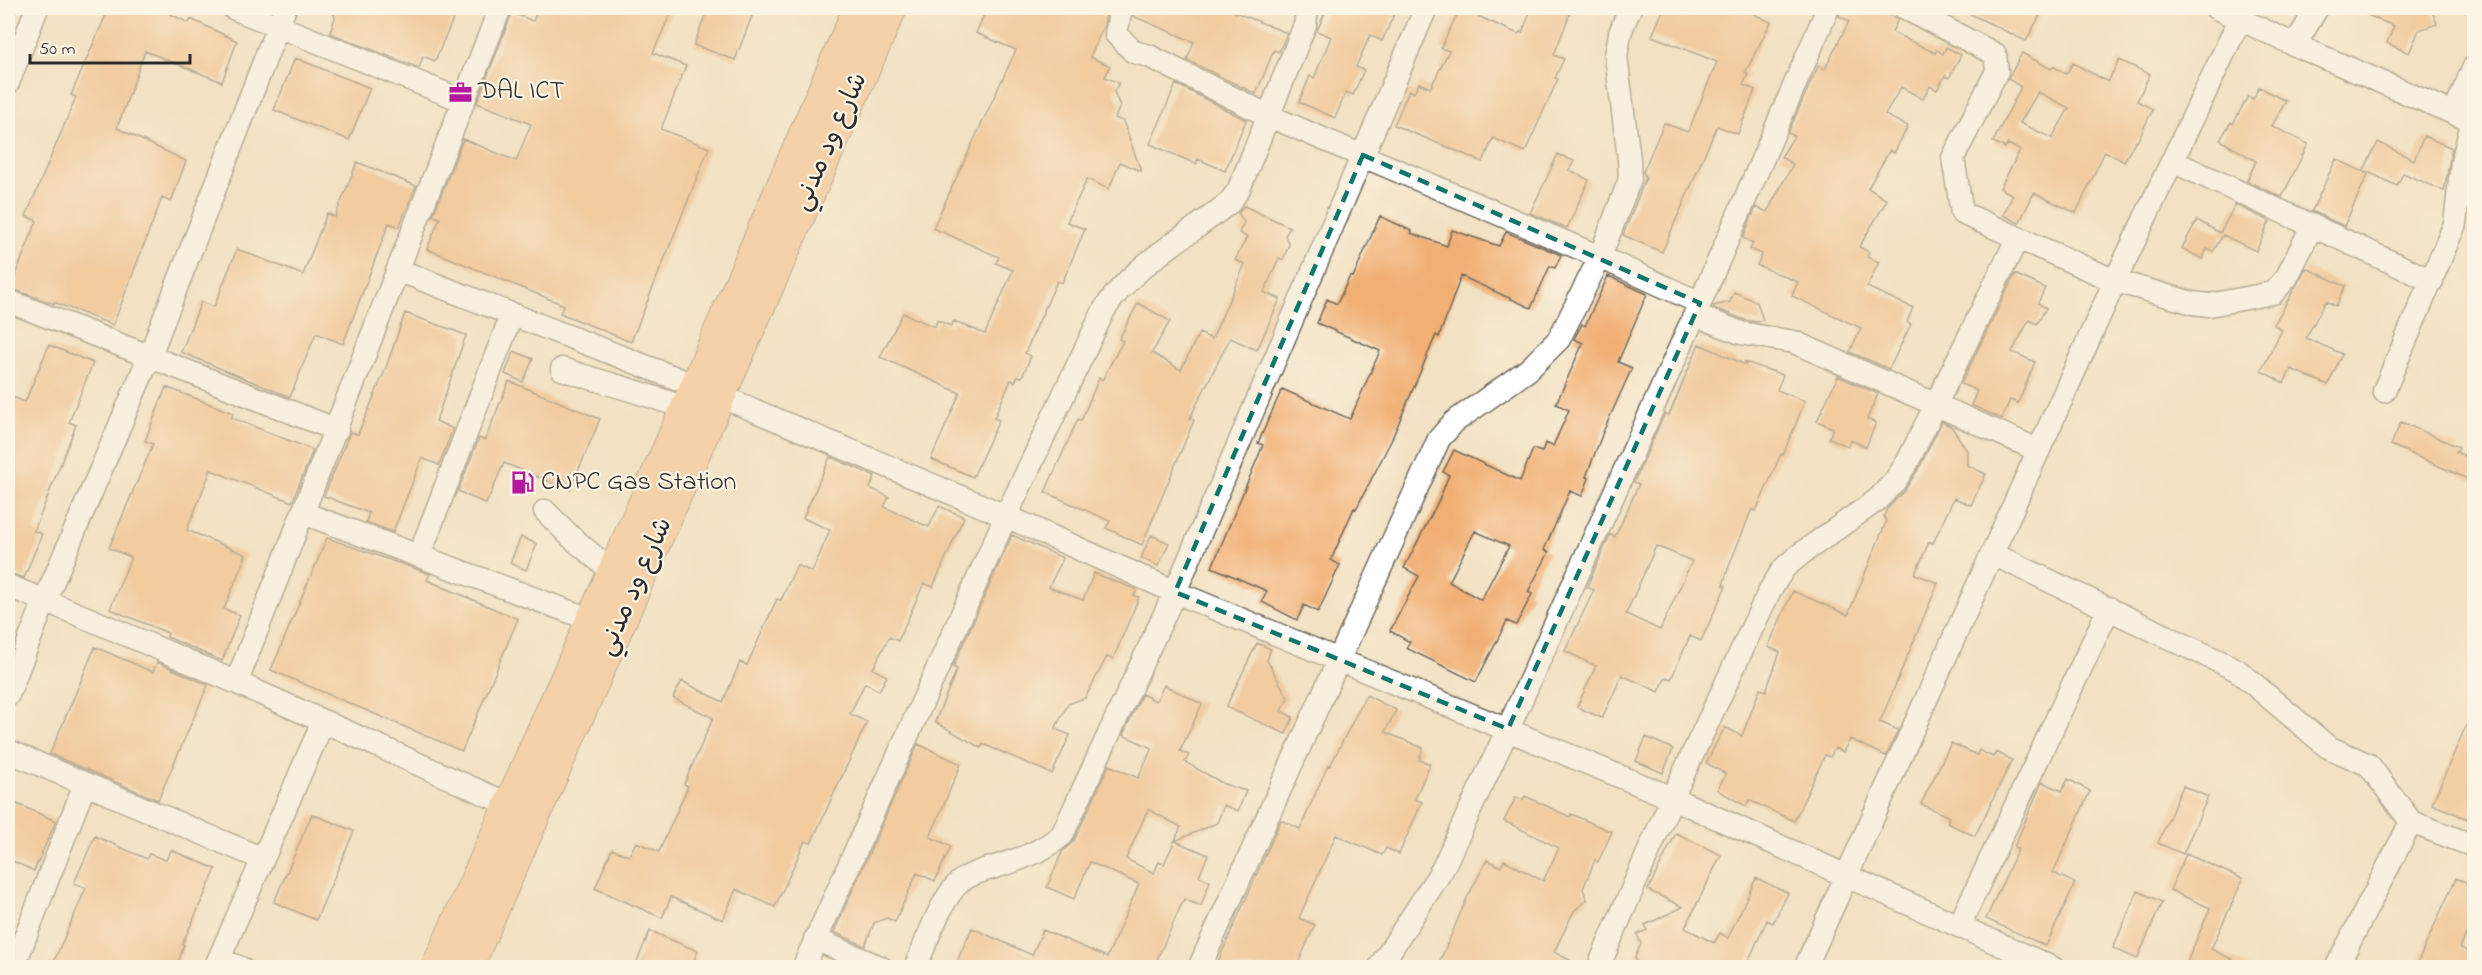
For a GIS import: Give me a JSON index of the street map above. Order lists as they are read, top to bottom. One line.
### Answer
{"streets":{"highway":["شارع ود مدني"]},"places":{"office":["DAL ICT"],"fuel station":["CNPC Gas Station"]},"scale_bar":"50 m"}
